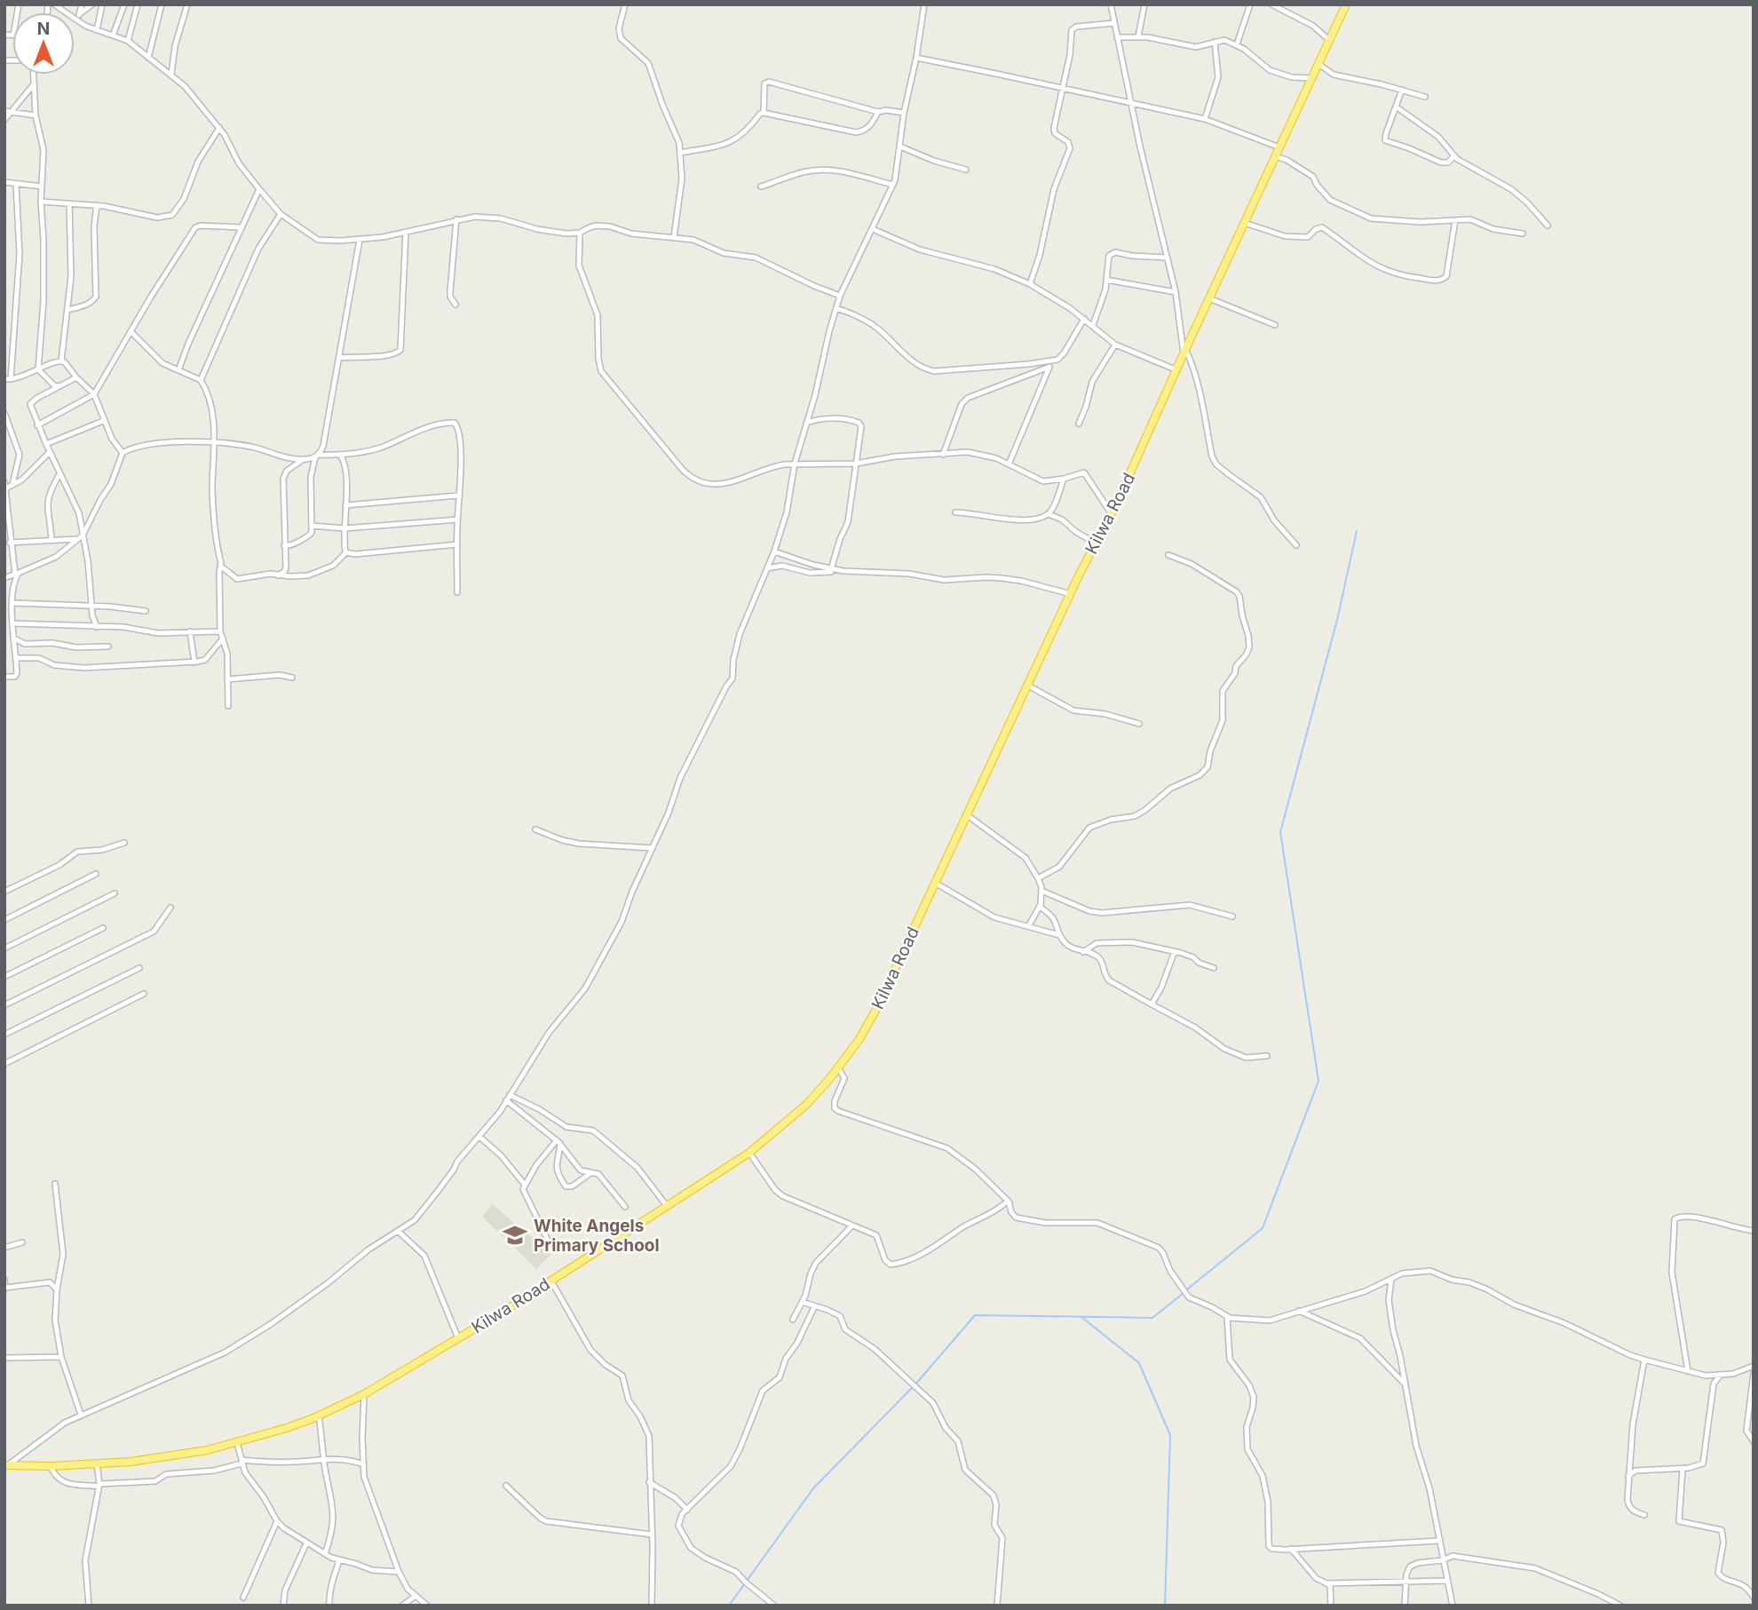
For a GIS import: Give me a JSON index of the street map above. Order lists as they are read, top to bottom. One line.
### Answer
{"streets":{"highway":["Kilwa Road"]},"places":{"school or university":["White Angels Primary School"]},"north":"top"}
